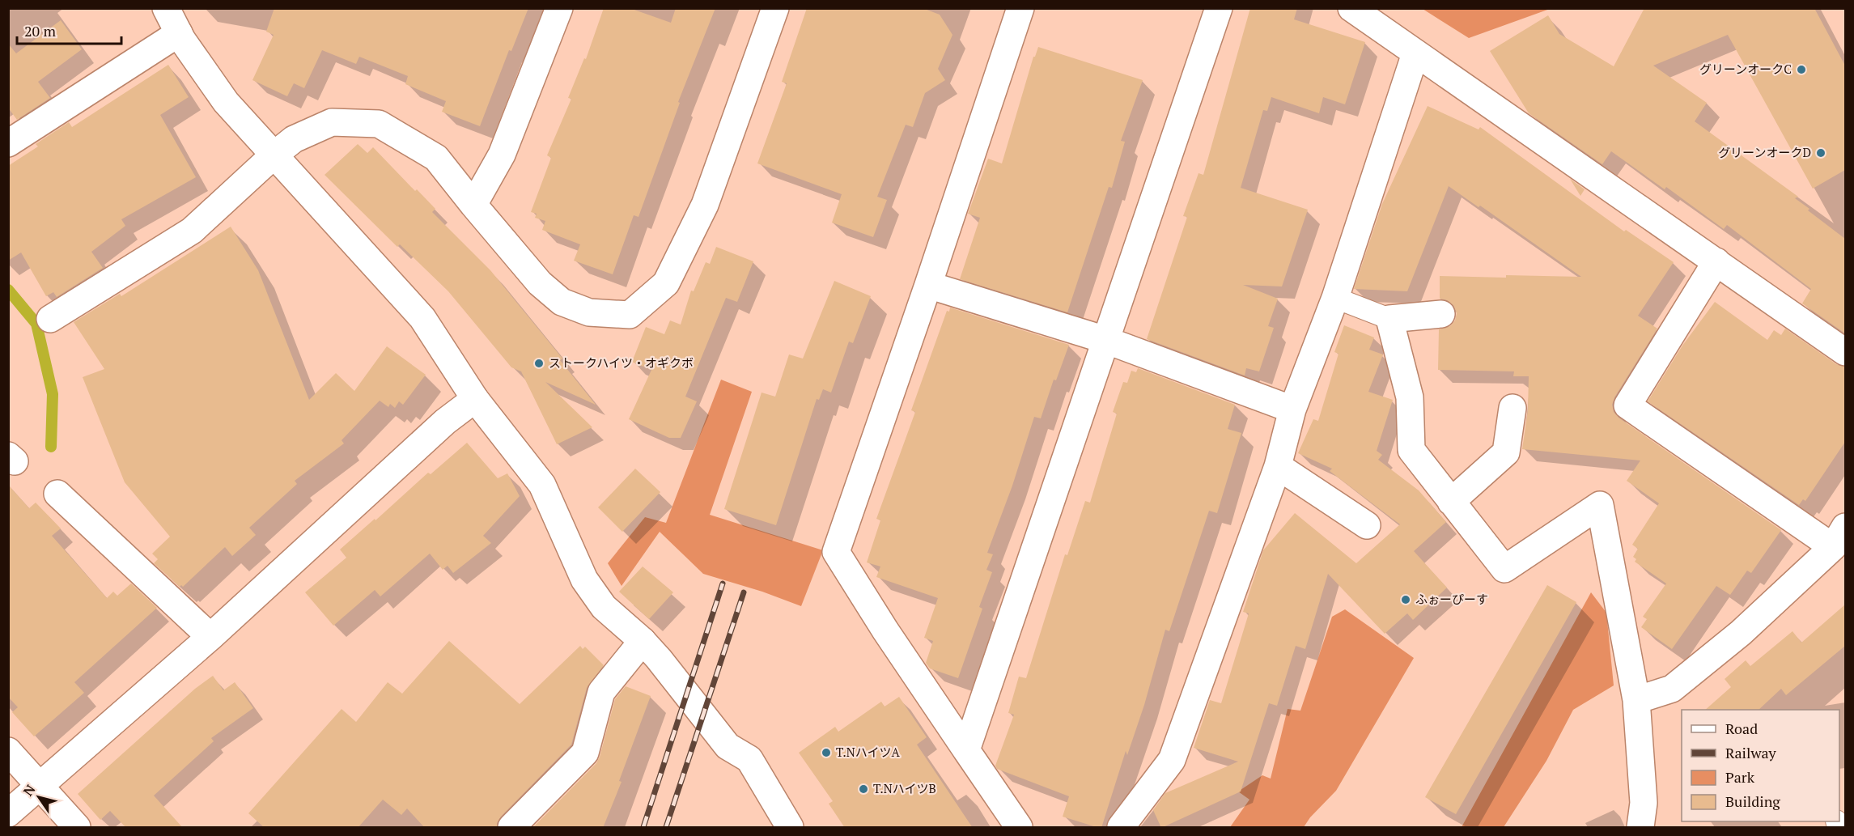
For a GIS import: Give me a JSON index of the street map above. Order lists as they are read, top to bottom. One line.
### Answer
{"places":["グリーンオークC","グリーンオークD","ストークハイツ・オギクボ","ふぉーぴーす","T.NハイツA","T.NハイツB"],"legend":["Road","Railway","Park","Building"],"scale_bar":"20 m","north":"top left"}
